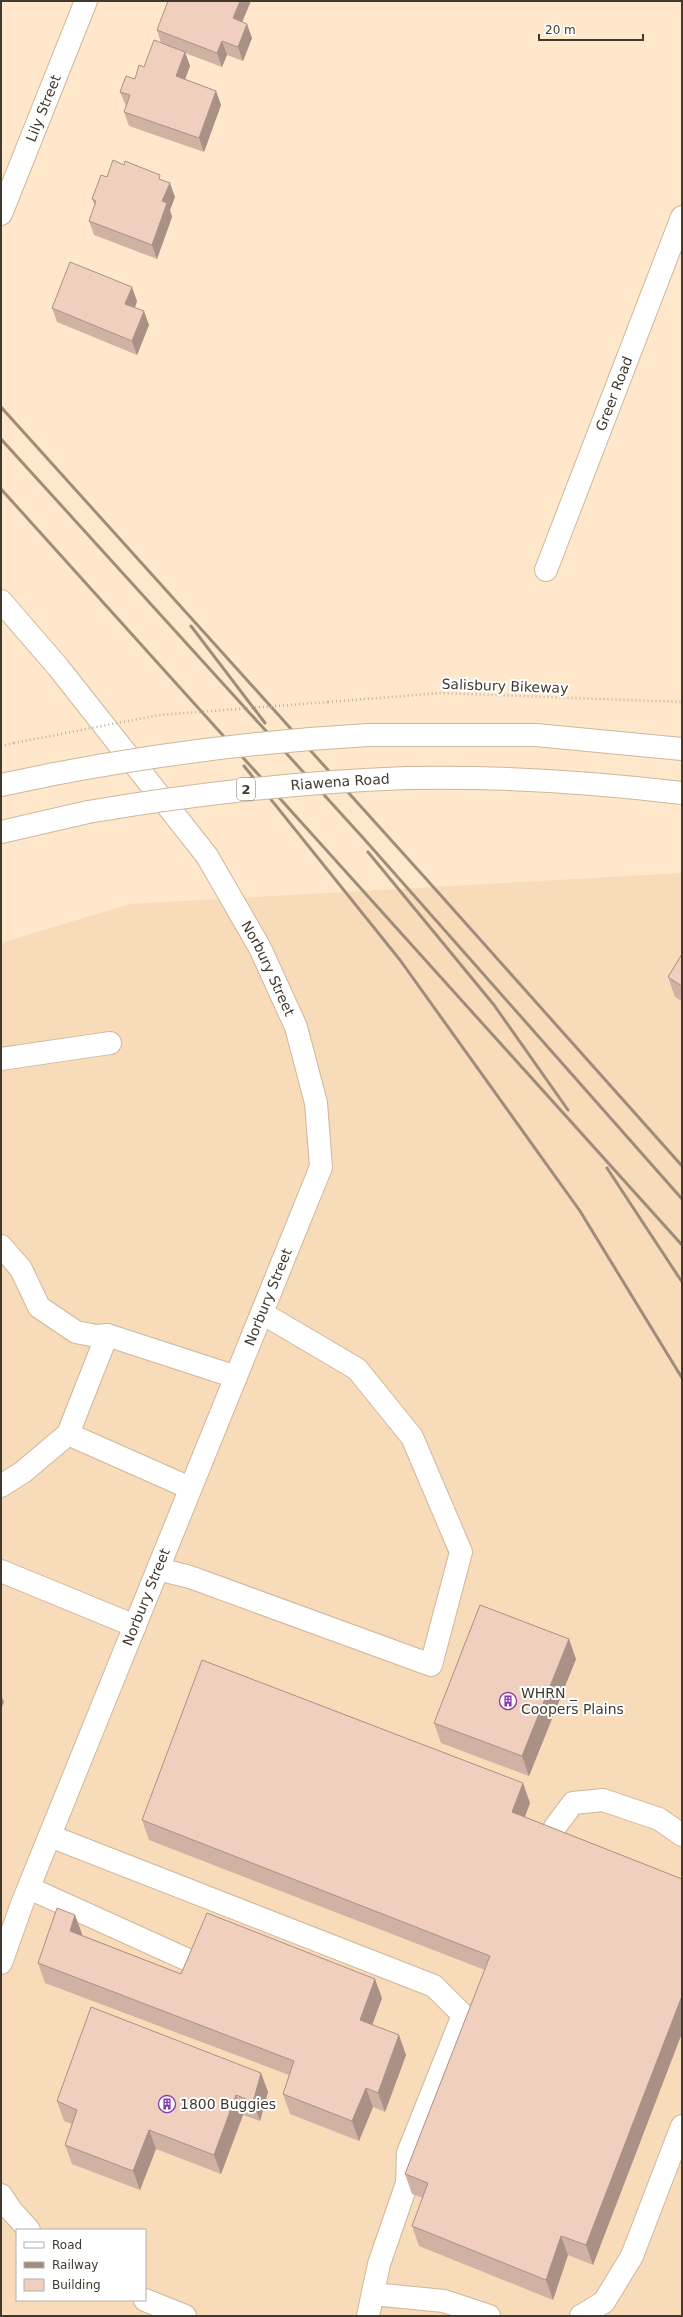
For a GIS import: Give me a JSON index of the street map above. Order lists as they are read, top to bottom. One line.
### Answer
{"streets":{"main road":["Lily Street","Greer Road","Riawena Road","2","Norbury Street"],"path":["Salisbury Bikeway"]},"places":{"building":["WHRN _ Coopers Plains","1800 Buggies"]},"legend":["Road","Railway","Building"],"scale_bar":"20 m"}
